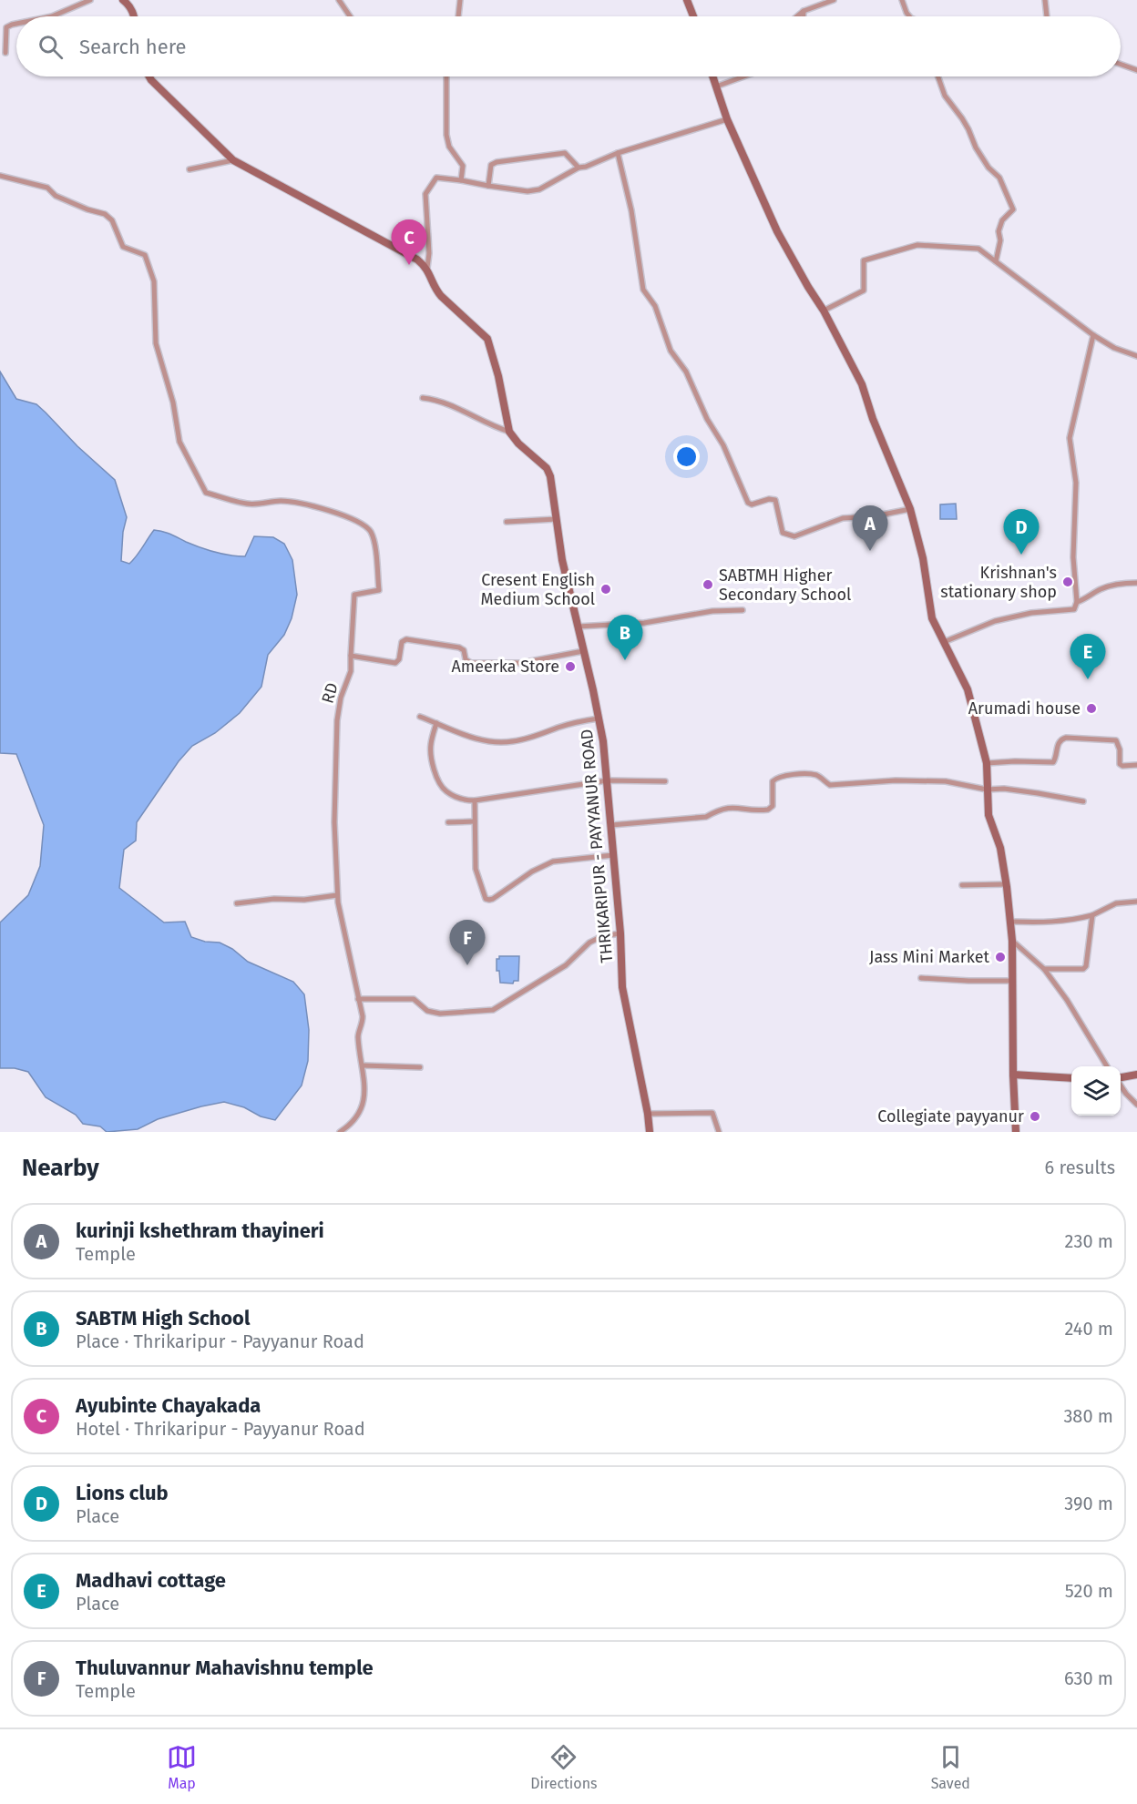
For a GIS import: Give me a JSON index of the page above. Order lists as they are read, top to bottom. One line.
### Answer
{"streets":{"main road":["THRIKARIPUR - PAYYANUR ROAD"],"street":["RD"]},"places":["Krishnan's stationary shop","SABTMH Higher Secondary School","Cresent English Medium School","Ameerka Store","Arumadi house","Jass Mini Market","Collegiate payyanur"],"page":{"search":"Search here","pins":["C","A","D","B","E","F"],"heading":["Nearby","6 results"],"list":[{"mark":"A","name":"kurinji kshethram thayineri","note":"Temple","value":"230 m"},{"mark":"B","name":"SABTM High School","note":"Place · Thrikaripur - Payyanur Road","value":"240 m"},{"mark":"C","name":"Ayubinte Chayakada","note":"Hotel · Thrikaripur - Payyanur Road","value":"380 m"},{"mark":"D","name":"Lions club","note":"Place","value":"390 m"},{"mark":"E","name":"Madhavi cottage","note":"Place","value":"520 m"},{"mark":"F","name":"Thuluvannur Mahavishnu temple","note":"Temple","value":"630 m"}],"nav":["Map","Directions","Saved"]}}
